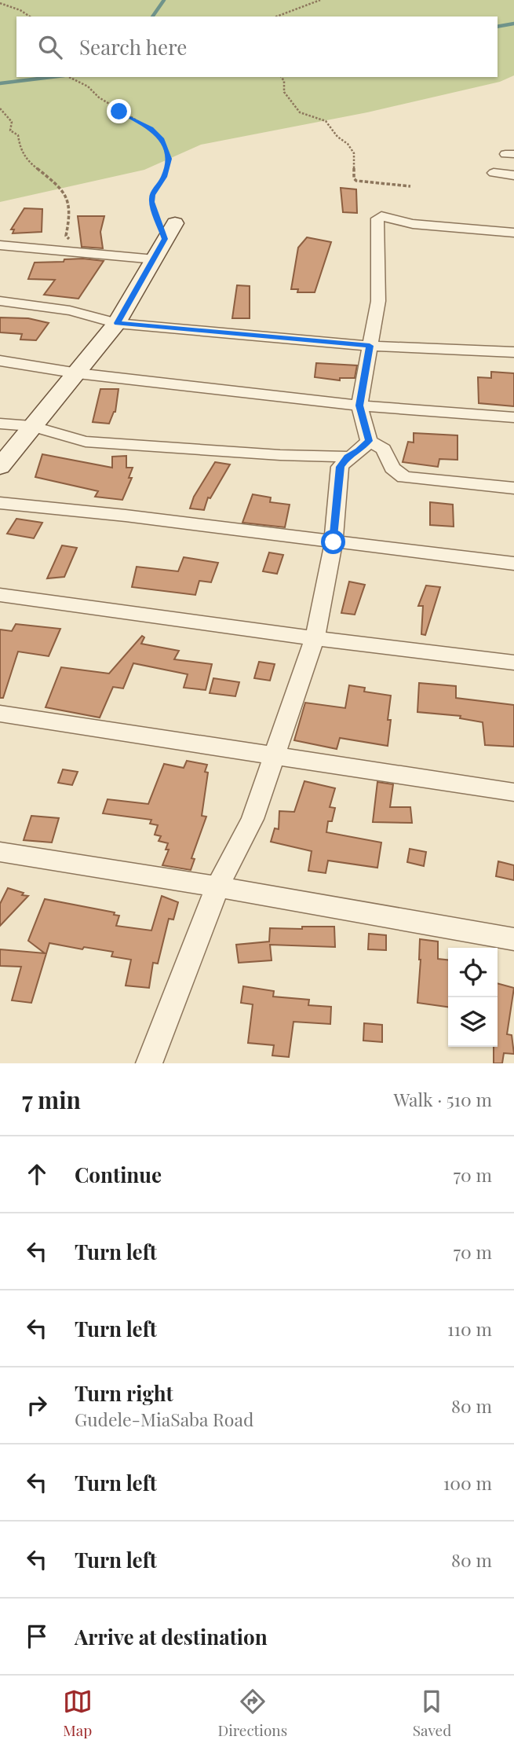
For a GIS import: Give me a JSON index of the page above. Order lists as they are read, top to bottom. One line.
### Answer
{"page":{"search":"Search here","heading":["7 min","Walk · 510 m"],"list":[["Continue","70 m"],["Turn left","70 m"],["Turn left","110 m"],["Turn right","Gudele-MiaSaba Road","80 m"],["Turn left","100 m"],["Turn left","80 m"],"Arrive at destination"],"nav":["Map","Directions","Saved"]}}
